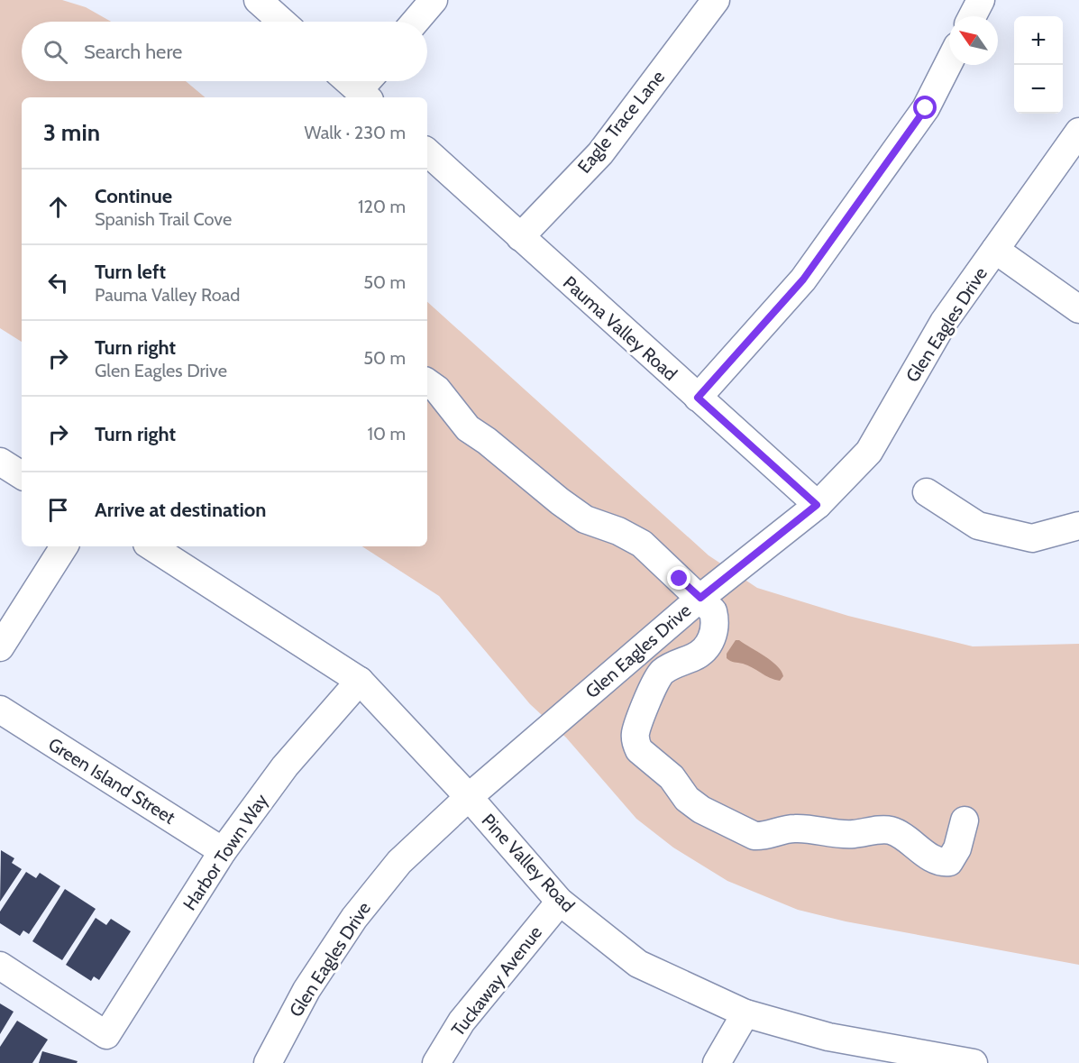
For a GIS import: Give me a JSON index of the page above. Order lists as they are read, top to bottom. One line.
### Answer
{"streets":{"street":["Eagle Trace Lane","Glen Eagles Drive","Pauma Valley Road","Green Island Street","Harbor Town Way","Pine Valley Road","Tuckaway Avenue"]},"crossings":[["Eagle Trace Lane","Pauma Valley Road"],["Glen Eagles Drive","Pauma Valley Road"],["Glen Eagles Drive","Pine Valley Road"],["Green Island Street","Harbor Town Way"],["Harbor Town Way","Pine Valley Road"],["Pine Valley Road","Tuckaway Avenue"]],"north":"top left","page":{"map_buttons":["+","−"],"search":"Search here","heading":["3 min","Walk · 230 m"],"list":[["Continue","Spanish Trail Cove","120 m"],["Turn left","Pauma Valley Road","50 m"],["Turn right","Glen Eagles Drive","50 m"],["Turn right","10 m"],"Arrive at destination"]}}
